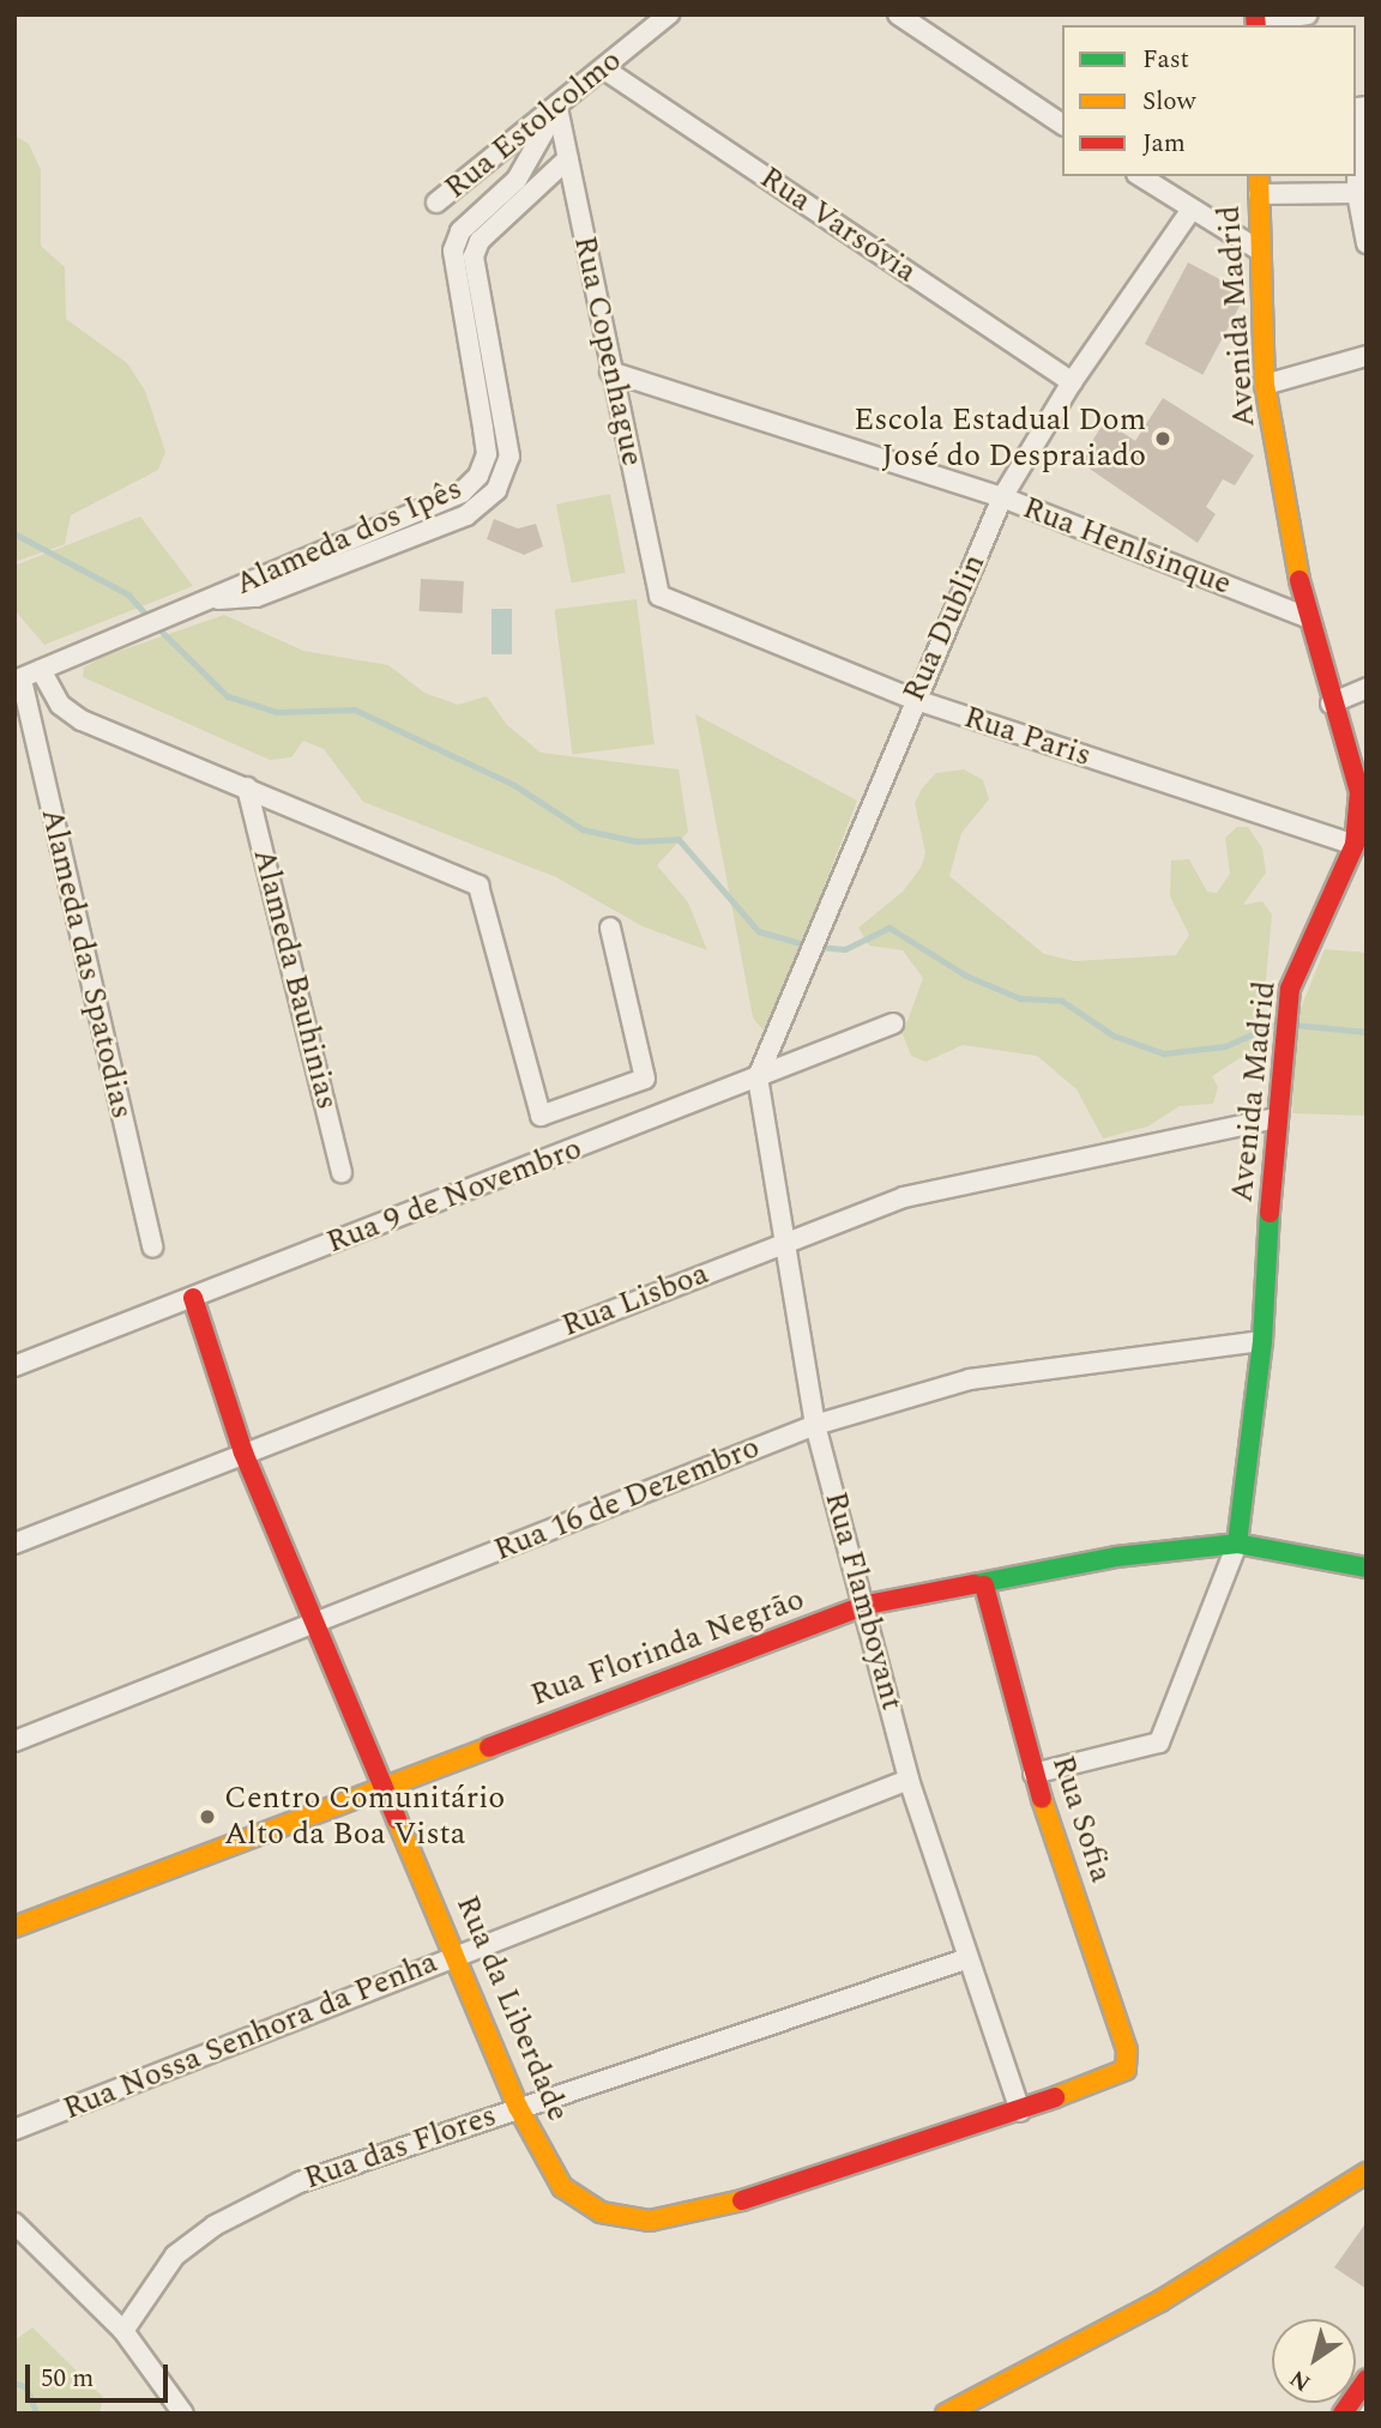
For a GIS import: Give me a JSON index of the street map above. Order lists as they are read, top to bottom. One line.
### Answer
{"streets":{"street":["Rua Estolcolmo","Rua Varsóvia","Avenida Madrid","Rua Copenhague","Alameda dos Ipês","Rua Henlsinque","Rua Dublin","Rua Paris","Alameda das Spatodias","Alameda Bauhinias","Rua 9 de Novembro","Rua Lisboa","Rua 16 de Dezembro","Rua Flamboyant","Rua Florinda Negrão","Rua Sofia","Rua da Liberdade","Rua Nossa Senhora da Penha","Rua das Flores"]},"crossings":[["Rua Estolcolmo","Rua Varsóvia"],["Rua Estolcolmo","Rua Copenhague"],["Rua Varsóvia","Rua Dublin"],["Avenida Madrid","Rua Henlsinque"],["Avenida Madrid","Rua Paris"],["Avenida Madrid","Rua Lisboa"],["Avenida Madrid","Rua 16 de Dezembro"],["Avenida Madrid","Rua Florinda Negrão"],["Avenida Madrid","Rua Sofia"],["Rua Copenhague","Rua Henlsinque"],["Rua Copenhague","Rua Paris"],["Alameda dos Ipês","Alameda das Spatodias"],["Rua Henlsinque","Rua Dublin"],["Rua Dublin","Rua Paris"],["Rua Dublin","Rua 9 de Novembro"],["Rua Dublin","Rua Flamboyant"],["Rua 9 de Novembro","Rua Flamboyant"],["Rua 9 de Novembro","Rua da Liberdade"],["Rua Lisboa","Rua Flamboyant"],["Rua Lisboa","Rua da Liberdade"],["Rua 16 de Dezembro","Rua Flamboyant"],["Rua 16 de Dezembro","Rua da Liberdade"],["Rua Flamboyant","Rua Florinda Negrão"],["Rua Flamboyant","Rua da Liberdade"],["Rua Flamboyant","Rua Nossa Senhora da Penha"],["Rua Flamboyant","Rua das Flores"],["Rua Florinda Negrão","Rua Sofia"],["Rua Florinda Negrão","Rua da Liberdade"],["Rua Sofia","Rua da Liberdade"],["Rua da Liberdade","Rua Nossa Senhora da Penha"],["Rua da Liberdade","Rua das Flores"]],"places":["Escola Estadual Dom José do Despraiado","Centro Comunitário Alto da Boa Vista"],"legend":["Fast","Slow","Jam"],"scale_bar":"50 m","north":"bottom left"}
